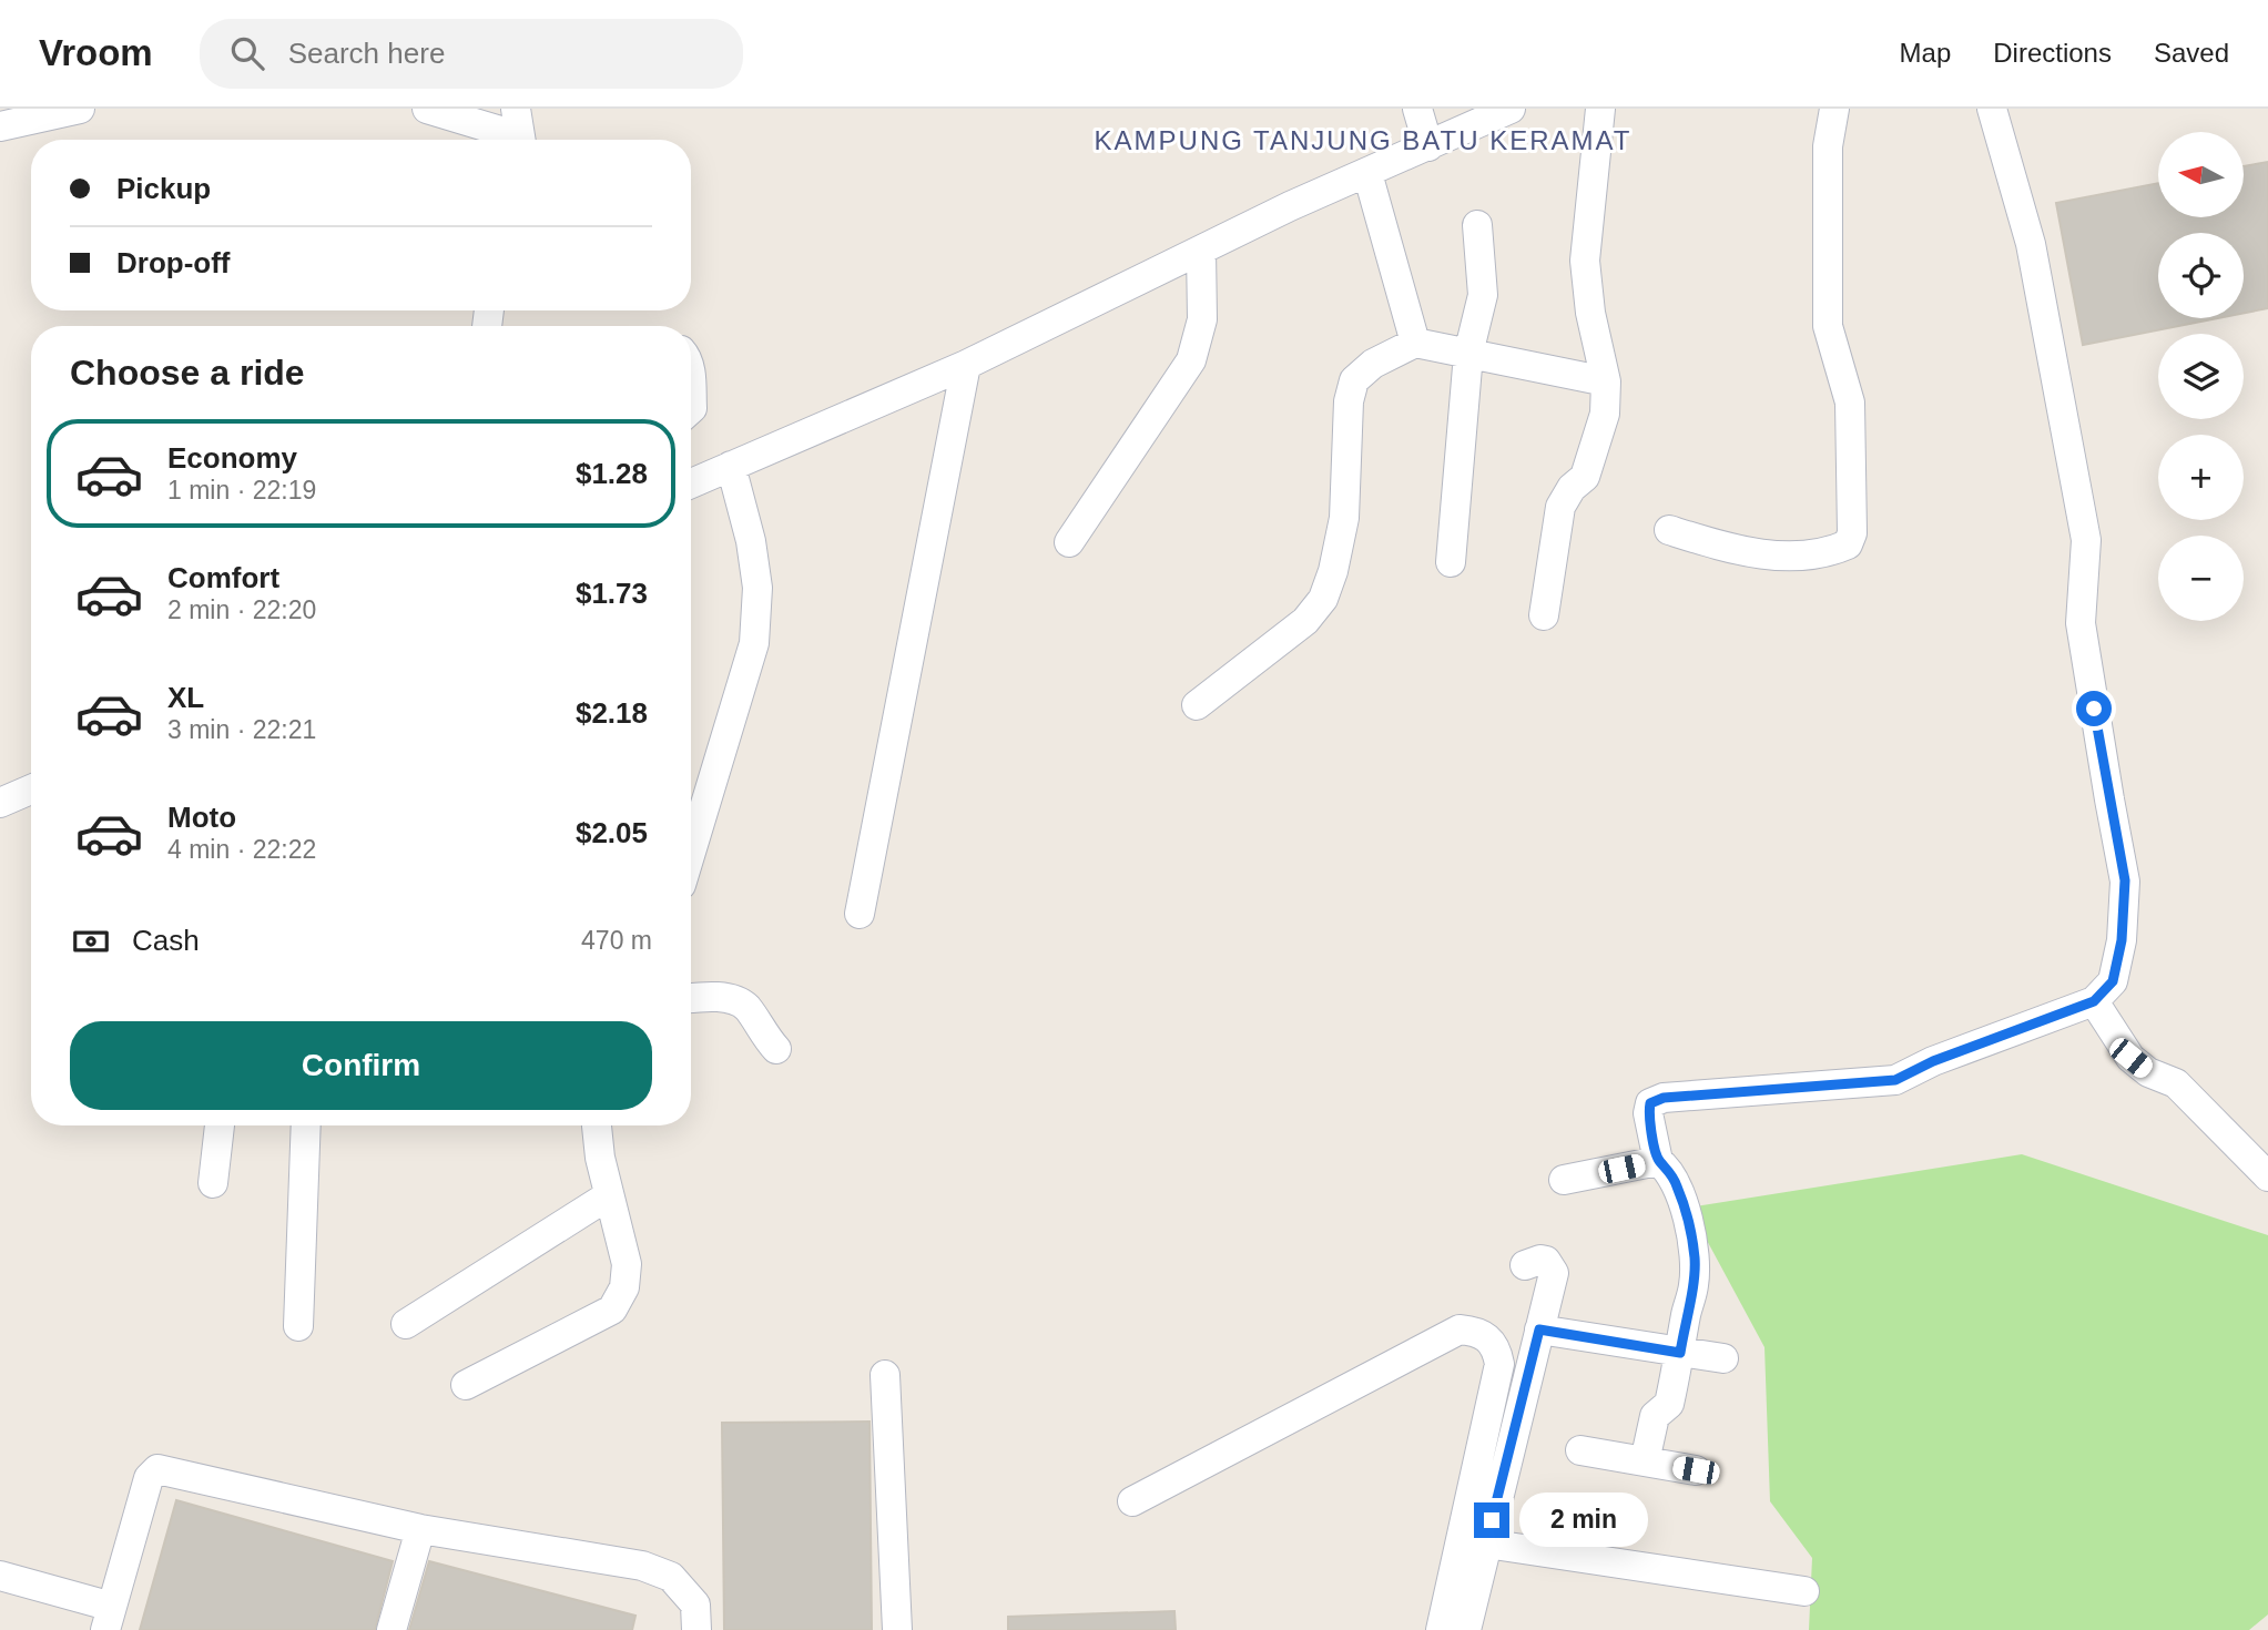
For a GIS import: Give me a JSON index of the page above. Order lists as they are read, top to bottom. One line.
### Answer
{"districts":["KAMPUNG TANJUNG BATU KERAMAT"],"north":"left","page":{"header":"Vroom","search":"Search here","nav":["Map","Directions","Saved"],"map_buttons":["+","−"],"banner":["Pickup","Drop-off"],"heading":"Choose a ride","list":[{"name":"Economy","note":"1 min · 22:19","value":"$1.28"},{"name":"Comfort","note":"2 min · 22:20","value":"$1.73"},{"name":"XL","note":"3 min · 22:21","value":"$2.18"},{"name":"Moto","note":"4 min · 22:22","value":"$2.05"}],"pay":["Cash","470 m"],"buttons":"Confirm","bubble":"2 min"}}
